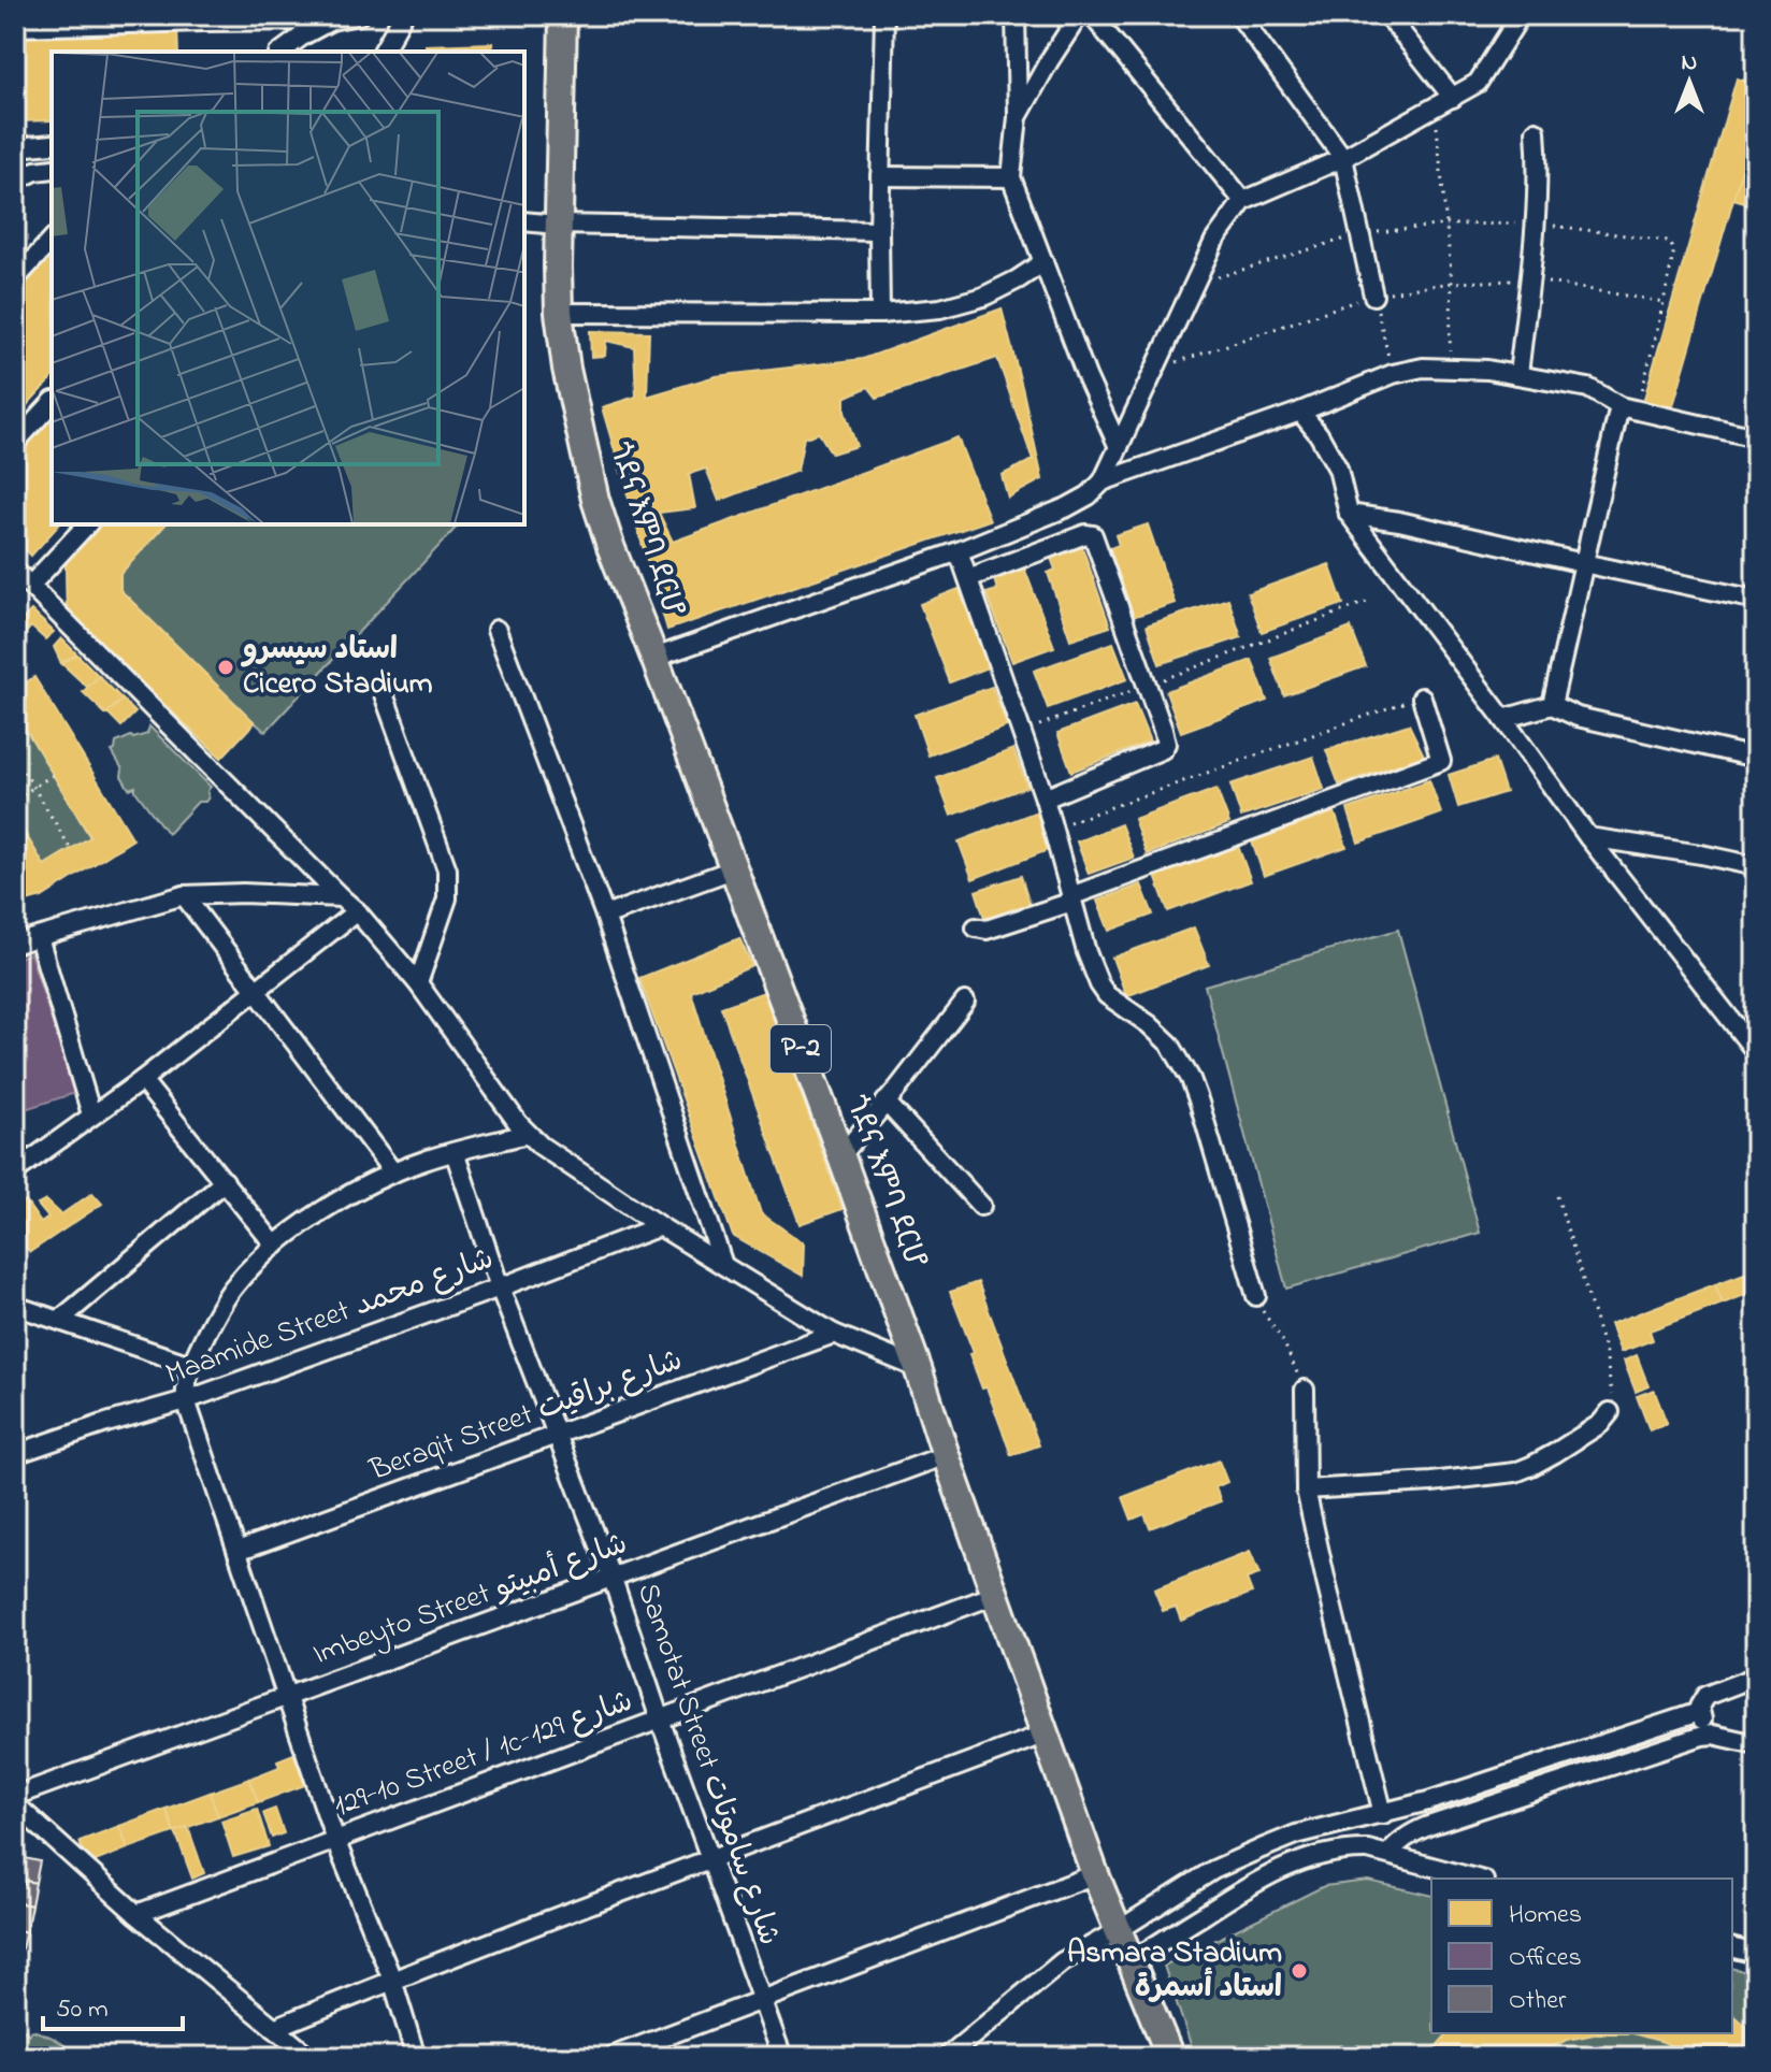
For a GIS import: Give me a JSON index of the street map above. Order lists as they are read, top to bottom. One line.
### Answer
{"streets":{"highway":["ጎደና እምባ ደርሆ","P-2"],"street":["Maamide Street شارع محمد","Beraqit Street شارع براقيت","Imbeyto Street شارع أمبيتو","129-10 Street / شارع 129-10","Samotat Street شارع ساموتات"]},"crossings":[["ጎደና እምባ ደርሆ","Imbeyto Street شارع أمبيتو"],["ጎደና እምባ ደርሆ","129-10 Street / شارع 129-10"],["Maamide Street شارع محمد","Samotat Street شارع ساموتات"],["Beraqit Street شارع براقيت","Samotat Street شارع ساموتات"],["Imbeyto Street شارع أمبيتو","Samotat Street شارع ساموتات"],["129-10 Street / شارع 129-10","Samotat Street شارع ساموتات"]],"places":["استاد سيسرو Cicero Stadium","Asmara Stadium استاد أسمرة"],"legend":["Homes","Offices","Other"],"scale_bar":"50 m","north":"top"}
